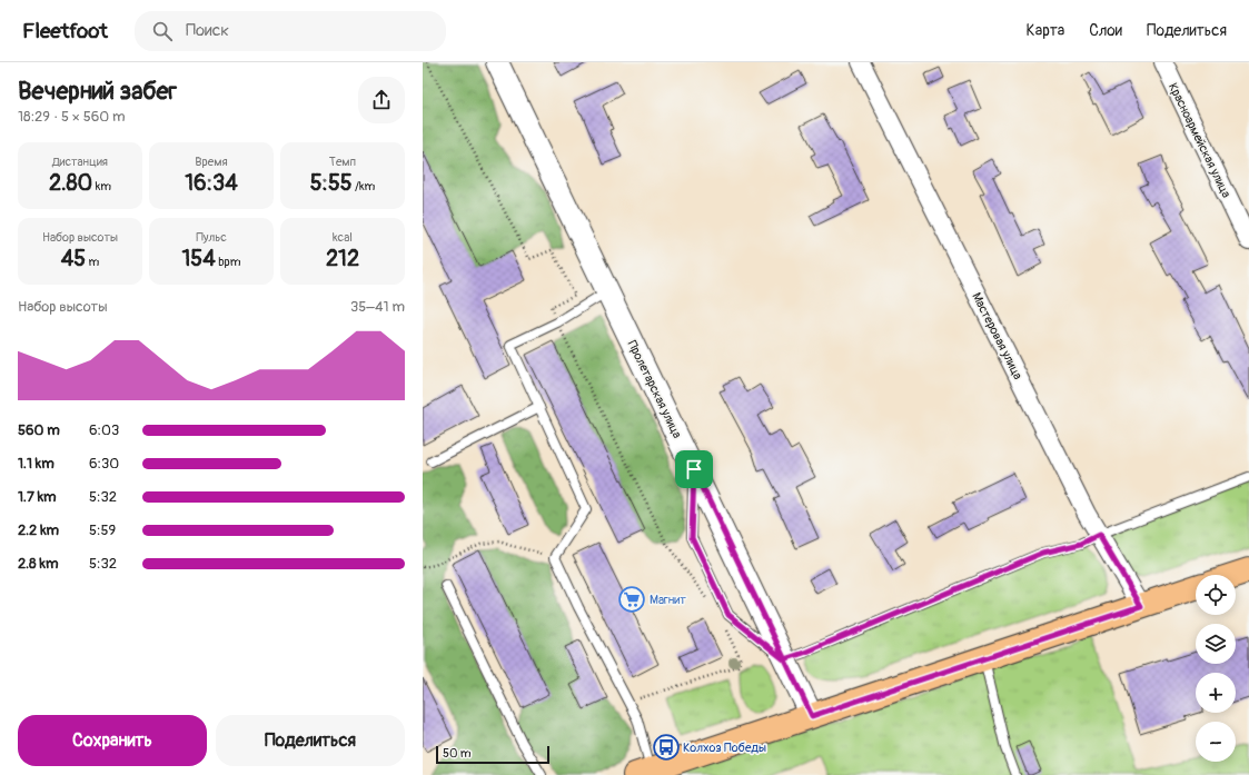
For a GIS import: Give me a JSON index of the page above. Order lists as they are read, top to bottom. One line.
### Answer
{"streets":{"street":["Красноармейская улица","Мастеровая улица","Пролетарская улица"]},"places":{"supermarket":["Магнит"],"bus stop":["Колхоз Победы"]},"scale_bar":"50 m","page":{"header":"Fleetfoot","search":"Поиск","nav":["Карта","Слои","Поделиться"],"heading":["Вечерний забег","18:29 · 5 × 560 m"],"stats":[["Дистанция","2.80 km"],["Время","16:34"],["Темп","5:55 /km"],["Набор высоты","45 m"],["Пульс","154 bpm"],["kcal","212"]],"chart":["Набор высоты","35–41 m"],"list":[{"name":"560 m","note":"6:03"},{"name":"1.1 km","note":"6:30"},{"name":"1.7 km","note":"5:32"},{"name":"2.2 km","note":"5:59"},{"name":"2.8 km","note":"5:32"}],"map_buttons":["+","−"],"buttons":["Сохранить","Поделиться"],"scale":"50 m"}}
